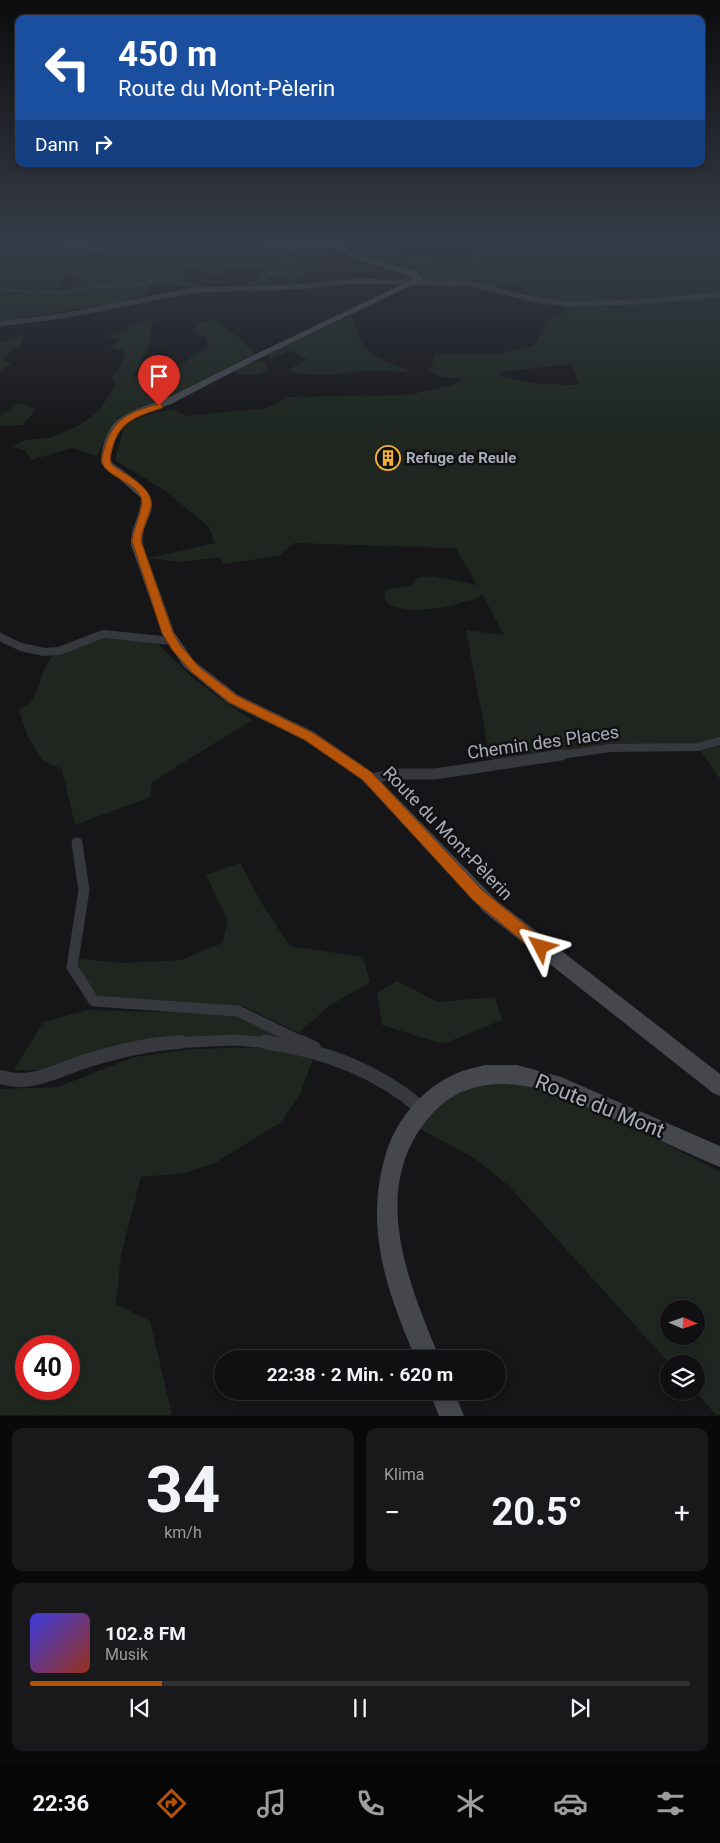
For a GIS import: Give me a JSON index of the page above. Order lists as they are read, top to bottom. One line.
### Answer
{"streets":{"main road":["Route du Mont"],"street":["Chemin des Places","Route du Mont-Pèlerin"]},"crossings":[["Chemin des Places","Route du Mont-Pèlerin"]],"places":{"building":["Refuge de Reule"]},"north":"right","page":{"turn":["450 m","Route du Mont-Pèlerin"],"then":"Dann","limit":"40","trip":"22:38 · 2 Min. · 620 m","tile":[["34","km/h"],"Klima"],"heat":["−","20.5°","+"],"song":["102.8 FM","Musik"],"tabs":"22:36"}}
